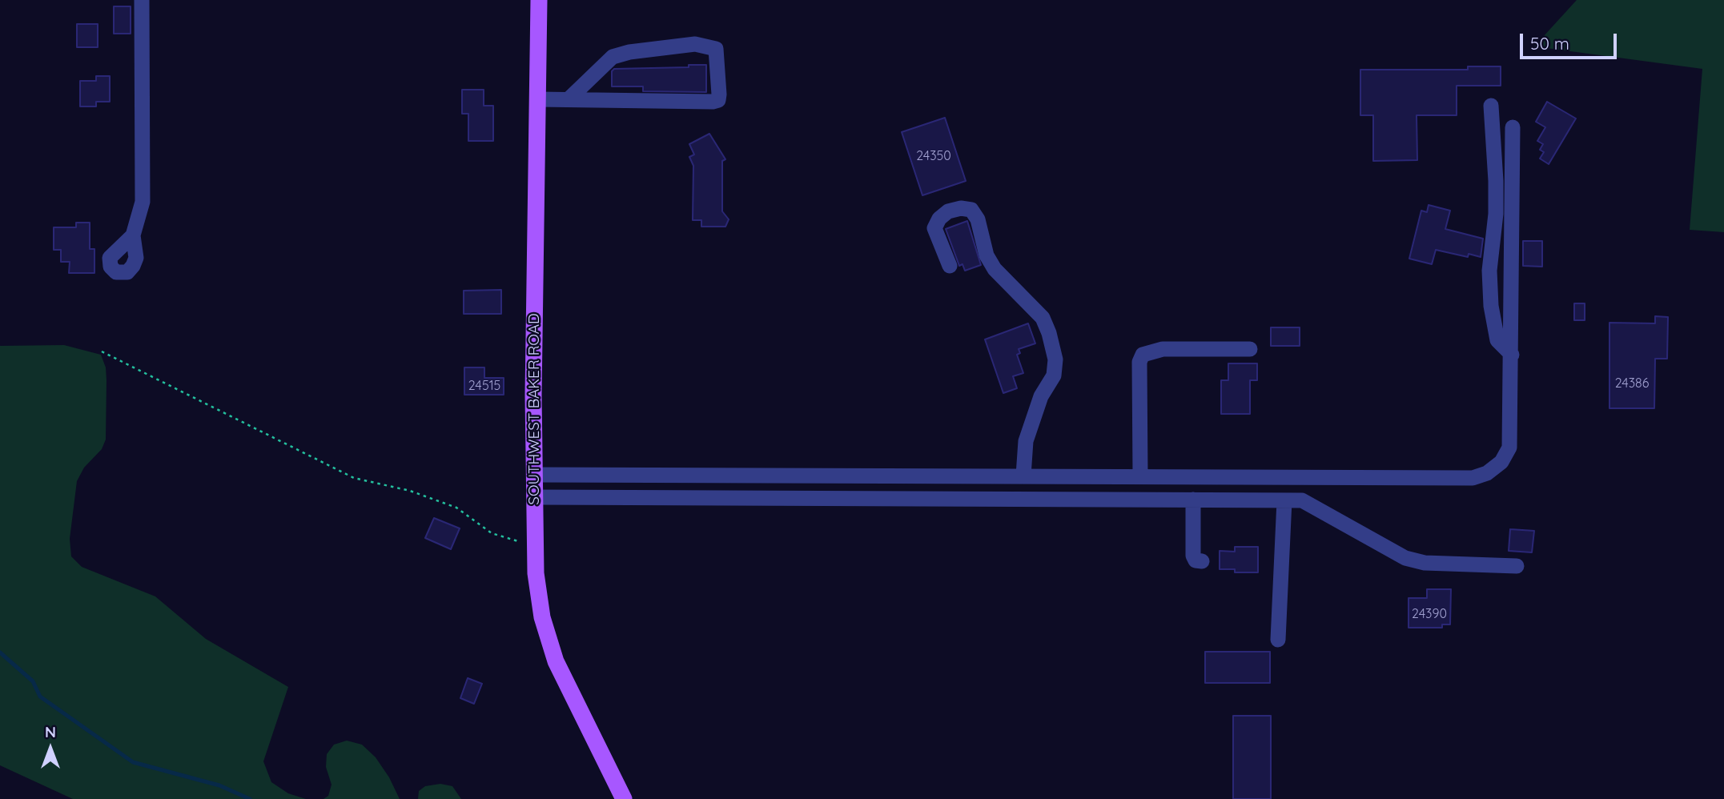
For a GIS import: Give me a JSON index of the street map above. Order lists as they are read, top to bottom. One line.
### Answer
{"streets":{"main road":["SOUTHWEST BAKER ROAD"]},"house_numbers":["24350","24386","24515","24390"],"scale_bar":"50 m","north":"top"}
